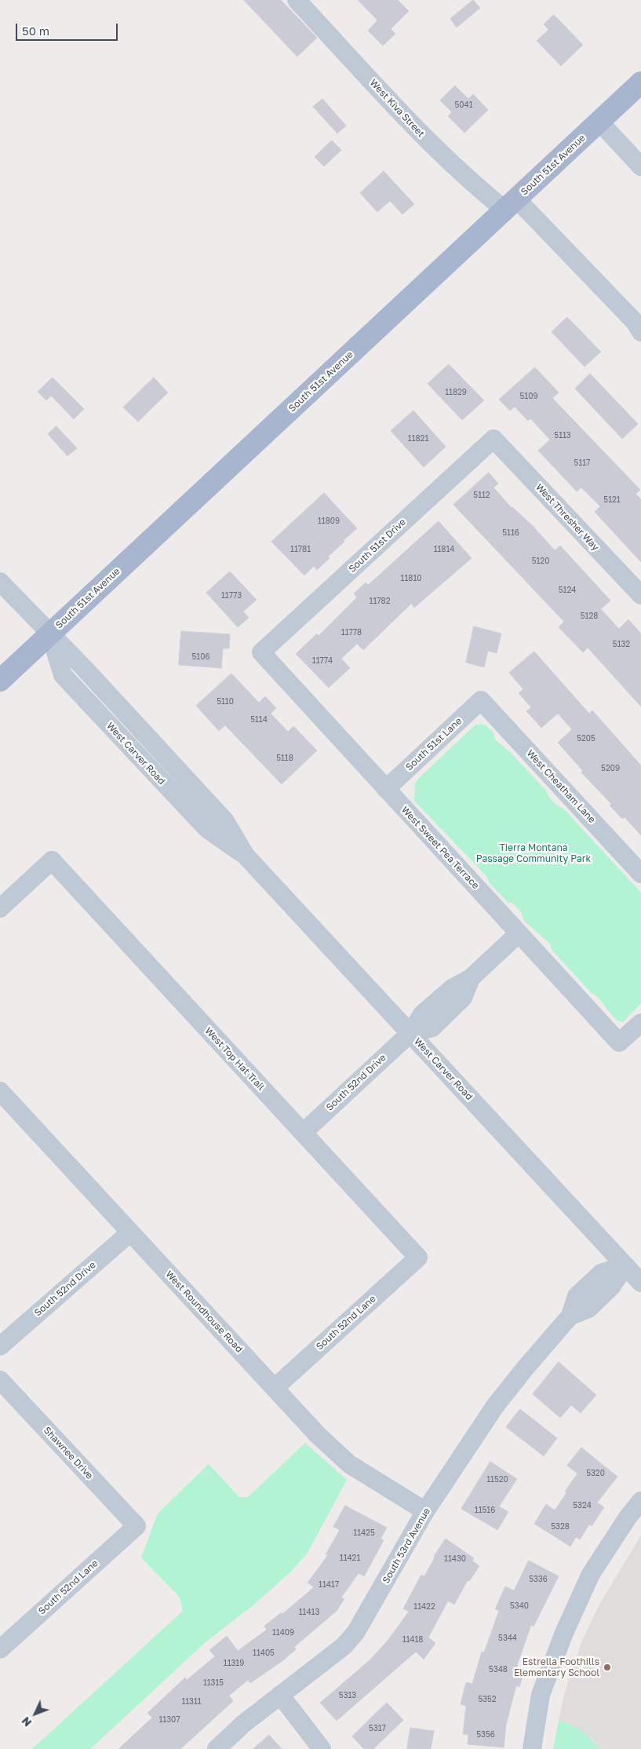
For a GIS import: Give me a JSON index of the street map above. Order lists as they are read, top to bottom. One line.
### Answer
{"streets":{"main road":["South 51st Avenue"],"street":["West Kiva Street","West Thresher Way","South 51st Drive","South 51st Lane","West Carver Road","West Cheatham Lane","West Sweet Pea Terrace","West Top Hat Trail","South 52nd Drive","West Roundhouse Road","South 52nd Lane","Shawnee Drive","South 53rd Avenue"]},"crossings":[["West Kiva Street","South 51st Avenue"],["South 51st Avenue","West Carver Road"],["West Thresher Way","South 51st Drive"],["South 51st Drive","West Sweet Pea Terrace"],["South 51st Lane","West Cheatham Lane"],["South 51st Lane","West Sweet Pea Terrace"],["West Carver Road","South 52nd Drive"],["West Carver Road","South 53rd Avenue"],["West Sweet Pea Terrace","South 52nd Drive"],["West Top Hat Trail","South 52nd Drive"],["West Top Hat Trail","South 52nd Lane"],["South 52nd Drive","West Roundhouse Road"],["West Roundhouse Road","South 52nd Lane"],["West Roundhouse Road","South 53rd Avenue"],["South 52nd Lane","Shawnee Drive"]],"parks":["Tierra Montana Passage Community Park"],"places":["Estrella Foothills Elementary School"],"house_numbers":["5041","11829","5109","5113","11821","5117","5112","5121","11809","5116","11781","11814","5120","11810","5124","11773","11782","5128","11778","5132","5106","11774","5110","5114","5205","5118","5209","5320","11520","5324","11516","5328","11425","11421","11430","5336","11417","5340","11422","11413","11409","5344","11418","11405","11319","5348","11315","5313","5352","11311","11307","5317","5356"],"scale_bar":"50 m","north":"bottom left"}
